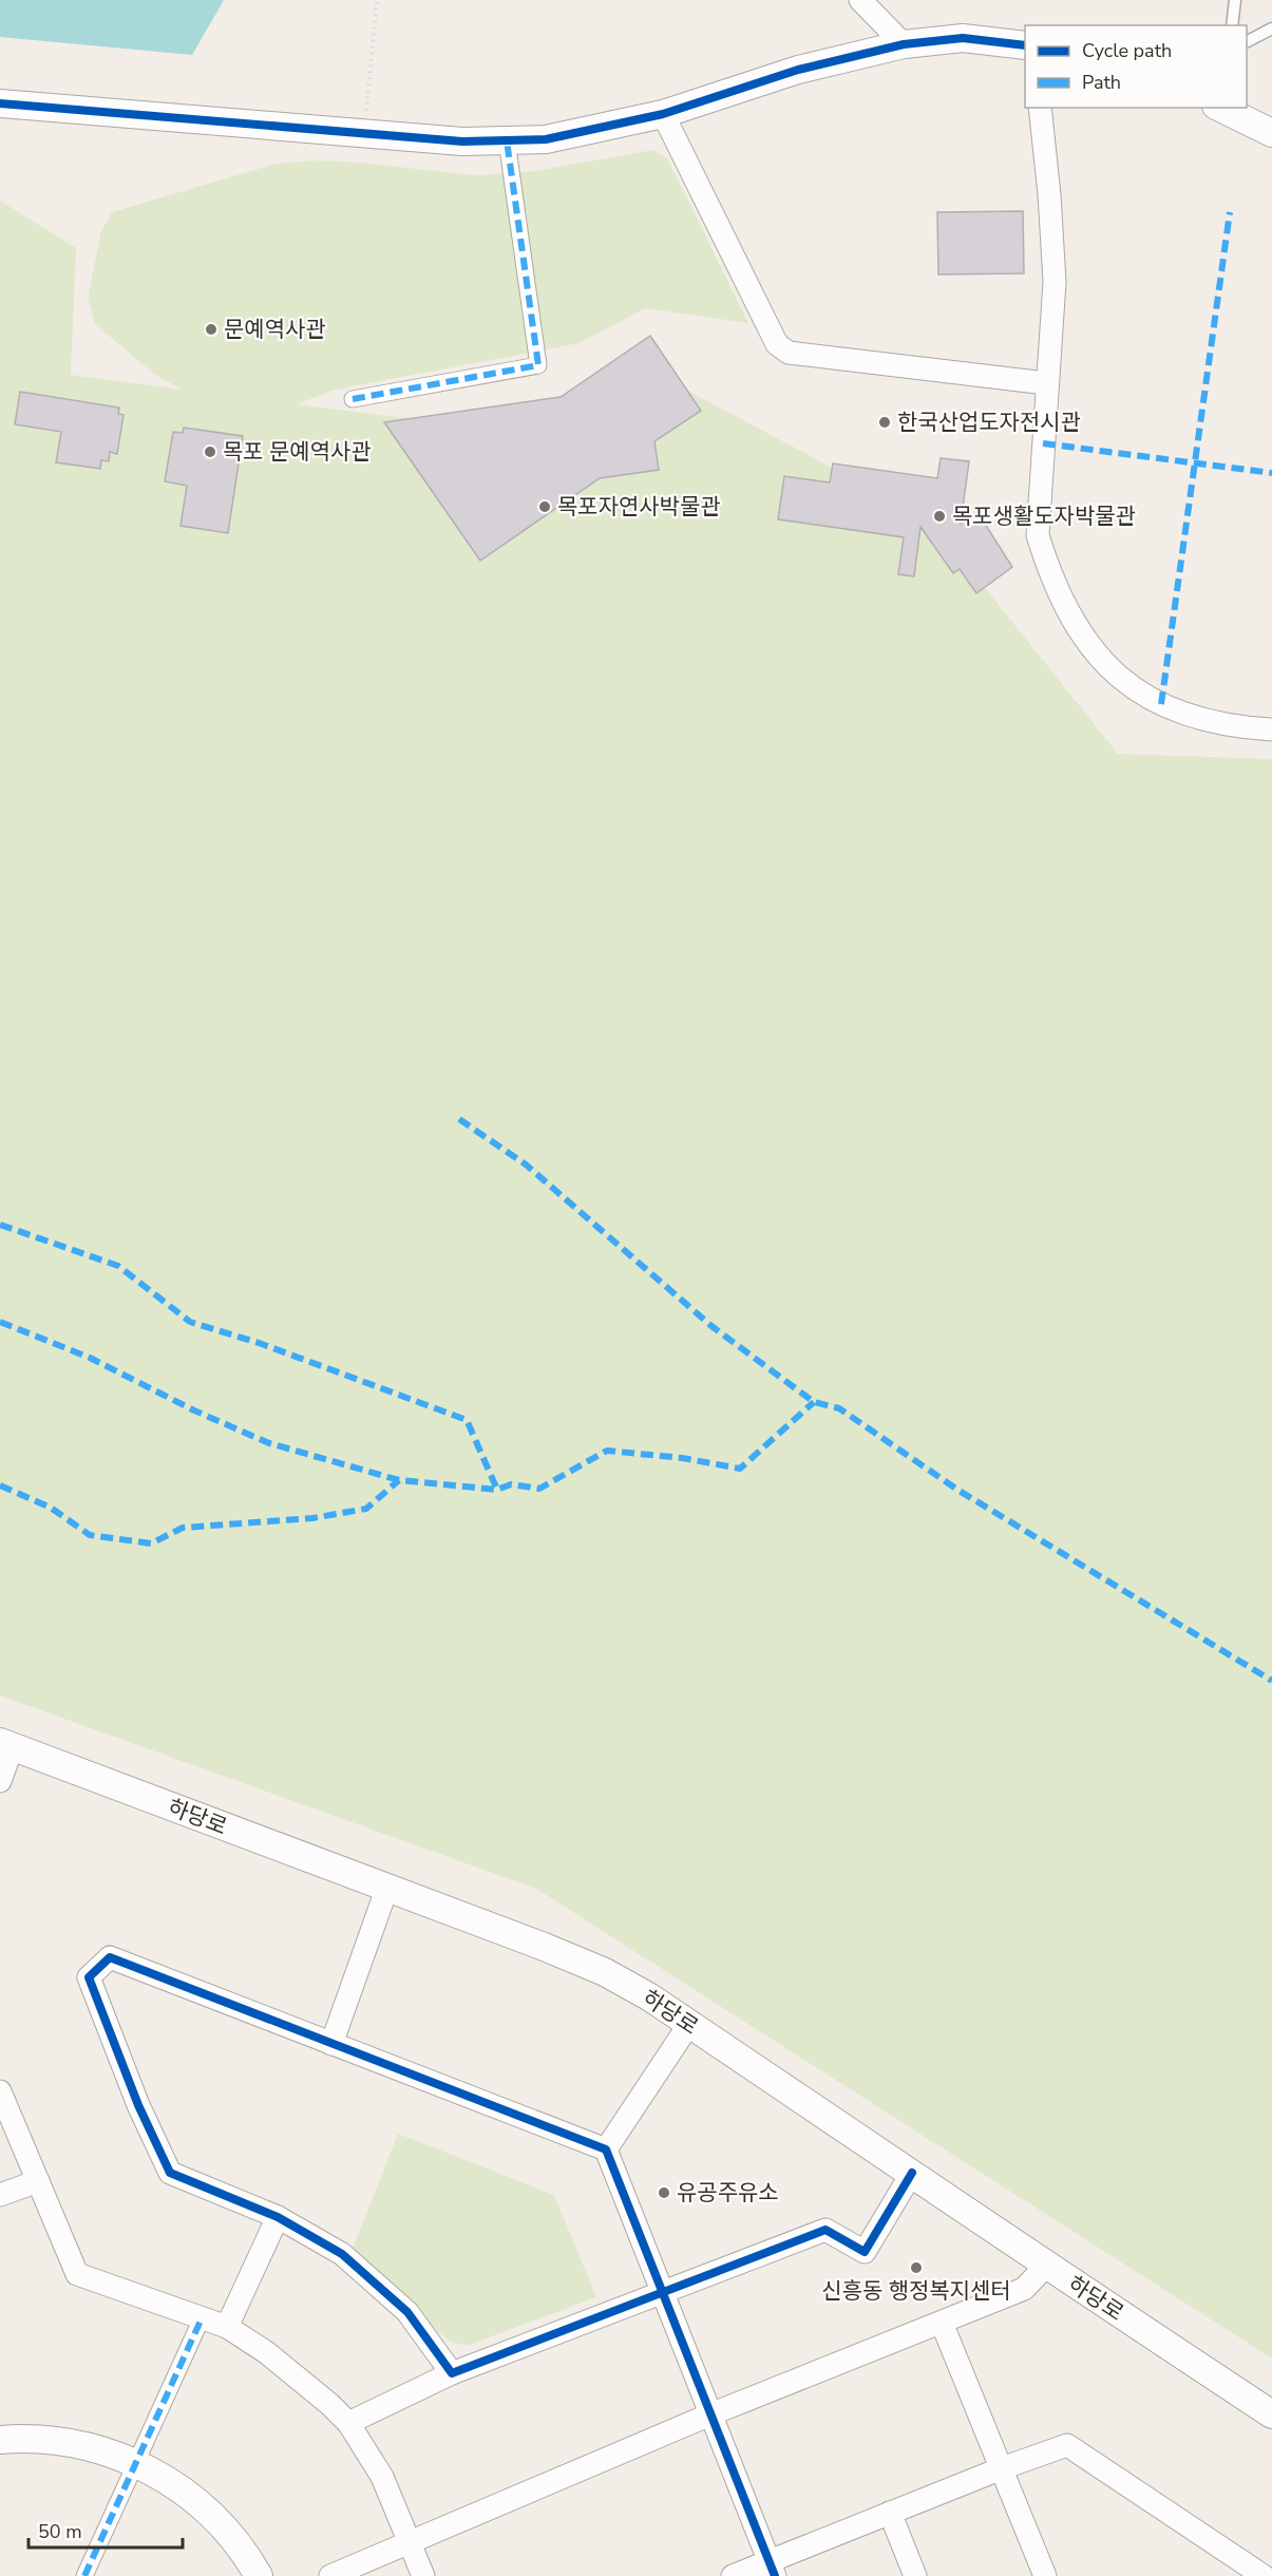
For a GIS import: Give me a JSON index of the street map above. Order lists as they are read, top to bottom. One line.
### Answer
{"streets":{"street":["하당로"]},"places":["문예역사관","한국산업도자전시관","목포 문예역사관","목포자연사박물관","목포생활도자박물관","유공주유소","신흥동 행정복지센터"],"legend":["Cycle path","Path"],"scale_bar":"50 m"}
